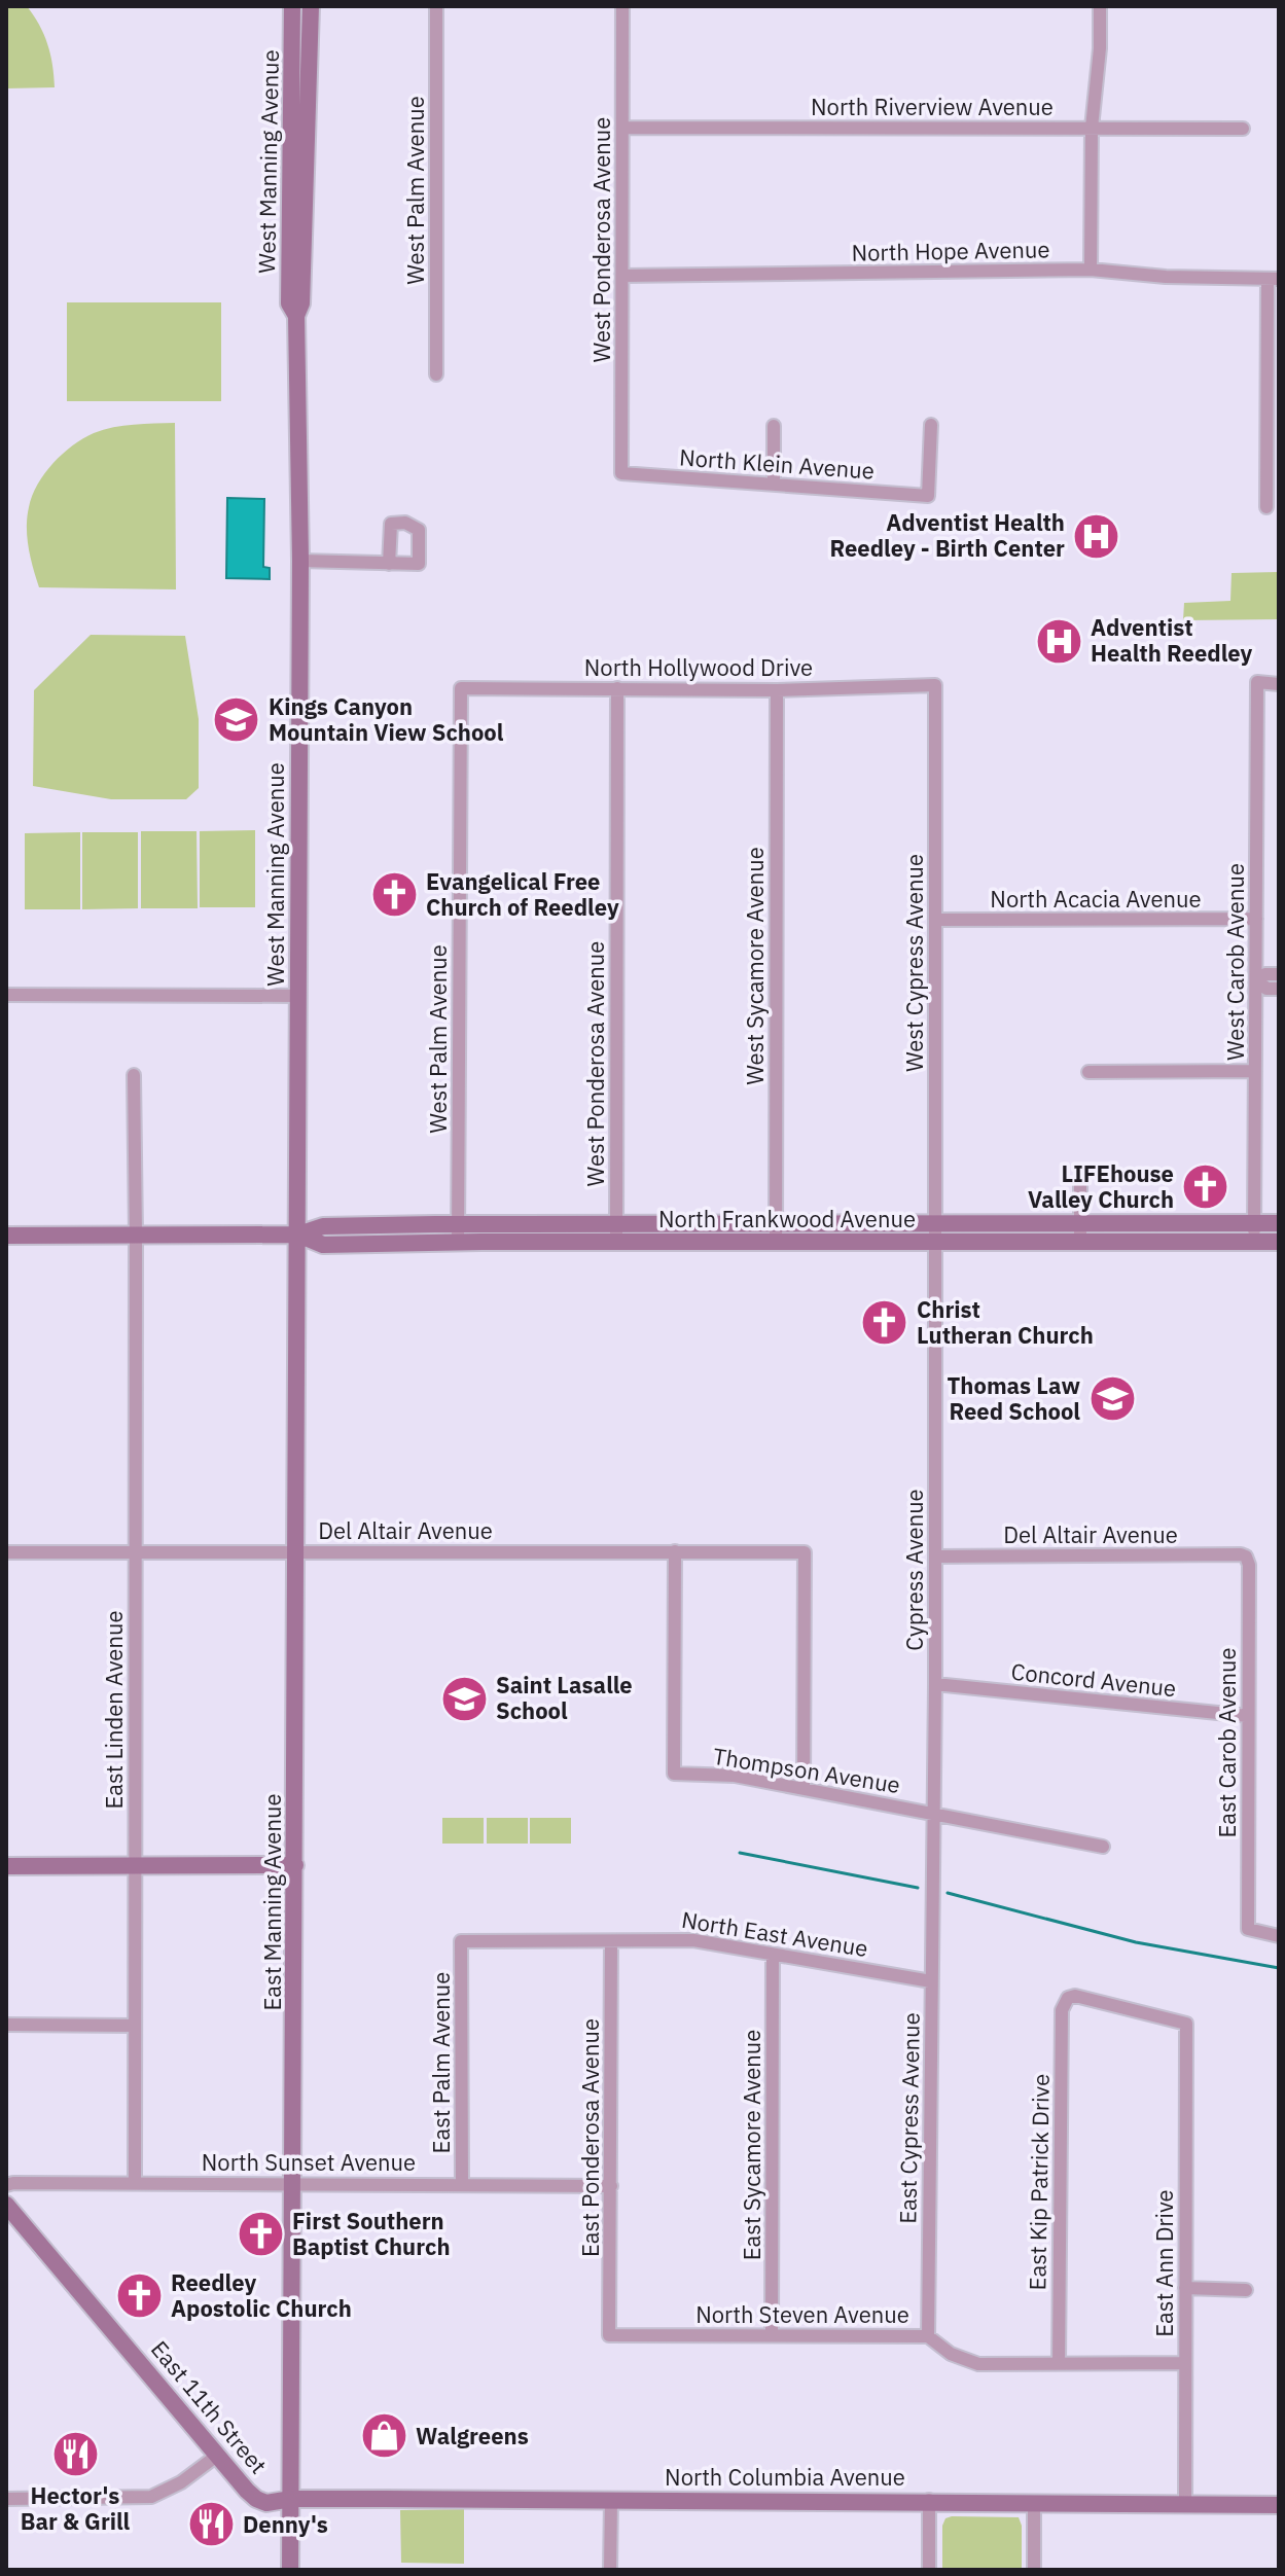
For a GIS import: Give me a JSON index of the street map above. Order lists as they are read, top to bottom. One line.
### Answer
{"streets":{"main road":["West Manning Avenue","North Frankwood Avenue","East Manning Avenue","East 11th Street","North Columbia Avenue"],"street":["North Riverview Avenue","West Palm Avenue","West Ponderosa Avenue","North Hope Avenue","North Klein Avenue","North Hollywood Drive","North Acacia Avenue","West Carob Avenue","West Cypress Avenue","West Sycamore Avenue","Del Altair Avenue","Cypress Avenue","Concord Avenue","East Linden Avenue","East Carob Avenue","Thompson Avenue","North East Avenue","East Palm Avenue","East Cypress Avenue","East Ponderosa Avenue","East Sycamore Avenue","North Sunset Avenue","East Kip Patrick Drive","East Ann Drive","North Steven Avenue"]},"crossings":[["North Riverview Avenue","West Ponderosa Avenue"],["West Manning Avenue","North Frankwood Avenue"],["West Manning Avenue","East Manning Avenue"],["West Palm Avenue","North Hollywood Drive"],["West Palm Avenue","North Frankwood Avenue"],["West Ponderosa Avenue","North Hope Avenue"],["West Ponderosa Avenue","North Klein Avenue"],["West Ponderosa Avenue","North Hollywood Drive"],["West Ponderosa Avenue","North Frankwood Avenue"],["North Hollywood Drive","West Cypress Avenue"],["North Hollywood Drive","West Sycamore Avenue"],["North Acacia Avenue","West Carob Avenue"],["North Acacia Avenue","West Cypress Avenue"],["West Carob Avenue","North Frankwood Avenue"],["West Cypress Avenue","North Frankwood Avenue"],["West Cypress Avenue","Cypress Avenue"],["West Sycamore Avenue","North Frankwood Avenue"],["North Frankwood Avenue","Cypress Avenue"],["North Frankwood Avenue","East Linden Avenue"],["North Frankwood Avenue","East Manning Avenue"],["Del Altair Avenue","Cypress Avenue"],["Del Altair Avenue","East Linden Avenue"],["Del Altair Avenue","East Carob Avenue"],["Del Altair Avenue","Thompson Avenue"],["Del Altair Avenue","East Manning Avenue"],["Cypress Avenue","Concord Avenue"],["Cypress Avenue","Thompson Avenue"],["Cypress Avenue","East Cypress Avenue"],["Concord Avenue","East Carob Avenue"],["East Linden Avenue","North Sunset Avenue"],["East Manning Avenue","North Sunset Avenue"],["East Manning Avenue","East 11th Street"],["East Manning Avenue","North Columbia Avenue"],["North East Avenue","East Palm Avenue"],["North East Avenue","East Cypress Avenue"],["North East Avenue","East Ponderosa Avenue"],["North East Avenue","East Sycamore Avenue"],["East Palm Avenue","North Sunset Avenue"],["East Cypress Avenue","North Steven Avenue"],["East Ponderosa Avenue","North Sunset Avenue"],["East Ponderosa Avenue","North Steven Avenue"],["East Sycamore Avenue","North Steven Avenue"],["East Kip Patrick Drive","East Ann Drive"],["East Kip Patrick Drive","North Steven Avenue"],["East Ann Drive","North Steven Avenue"],["East Ann Drive","North Columbia Avenue"],["East 11th Street","North Columbia Avenue"]],"places":{"hospital":["Adventist Health Reedley - Birth Center","Adventist Health Reedley"],"school or university":["Kings Canyon Mountain View School","Thomas Law Reed School","Saint Lasalle School"],"church":["Evangelical Free Church of Reedley","LIFEhouse Valley Church","Christ Lutheran Church","First Southern Baptist Church","Reedley Apostolic Church"],"shop":["Walgreens"],"restaurant":["Hector's Bar & Grill","Denny's"]}}
